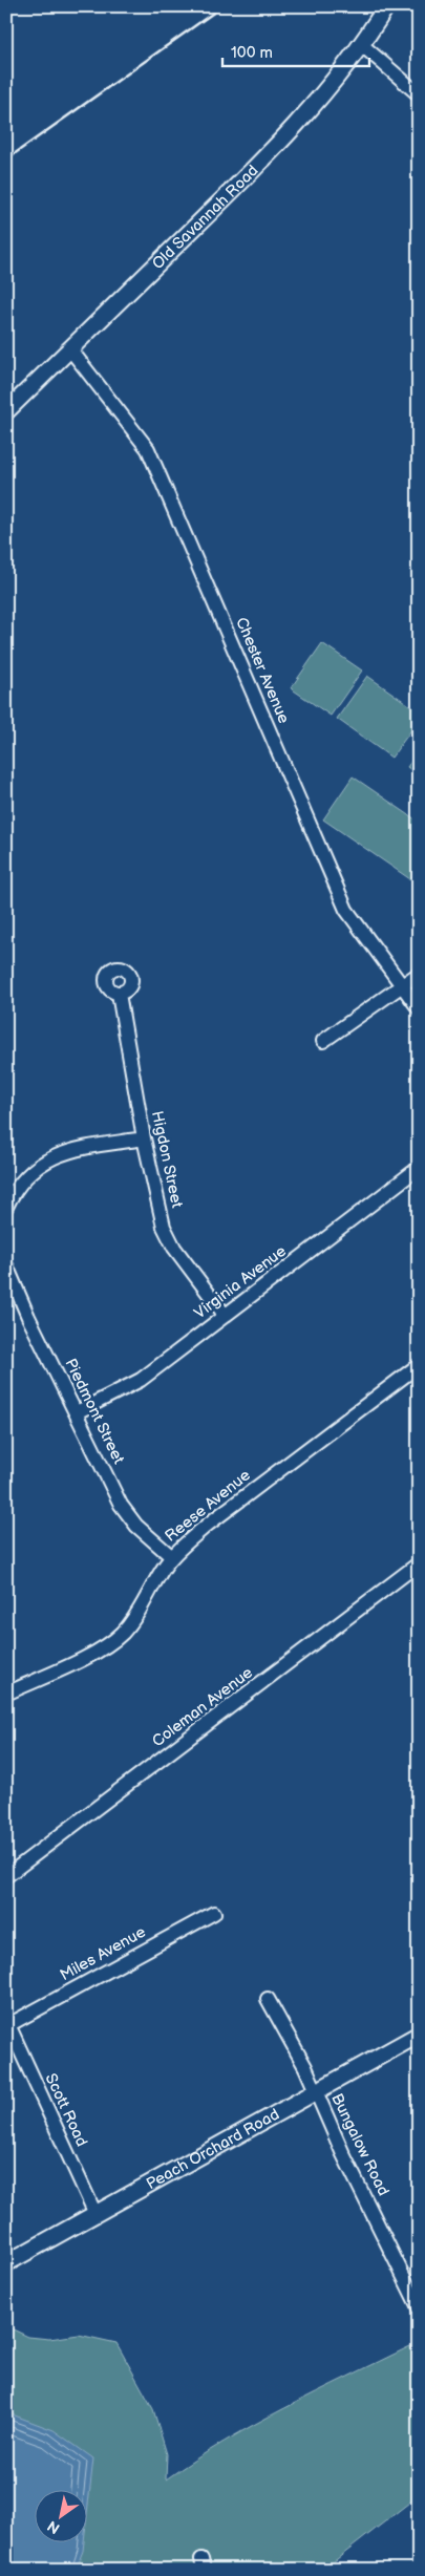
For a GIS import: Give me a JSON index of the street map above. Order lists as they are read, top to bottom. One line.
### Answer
{"streets":{"main road":["Old Savannah Road","Peach Orchard Road"],"street":["Chester Avenue","Higdon Street","Virginia Avenue","Piedmont Street","Reese Avenue","Coleman Avenue","Miles Avenue","Scott Road","Bungalow Road"]},"crossings":[["Old Savannah Road","Chester Avenue"],["Higdon Street","Virginia Avenue"],["Virginia Avenue","Piedmont Street"],["Piedmont Street","Reese Avenue"],["Miles Avenue","Scott Road"],["Scott Road","Peach Orchard Road"],["Bungalow Road","Peach Orchard Road"]],"scale_bar":"100 m","north":"bottom left"}
